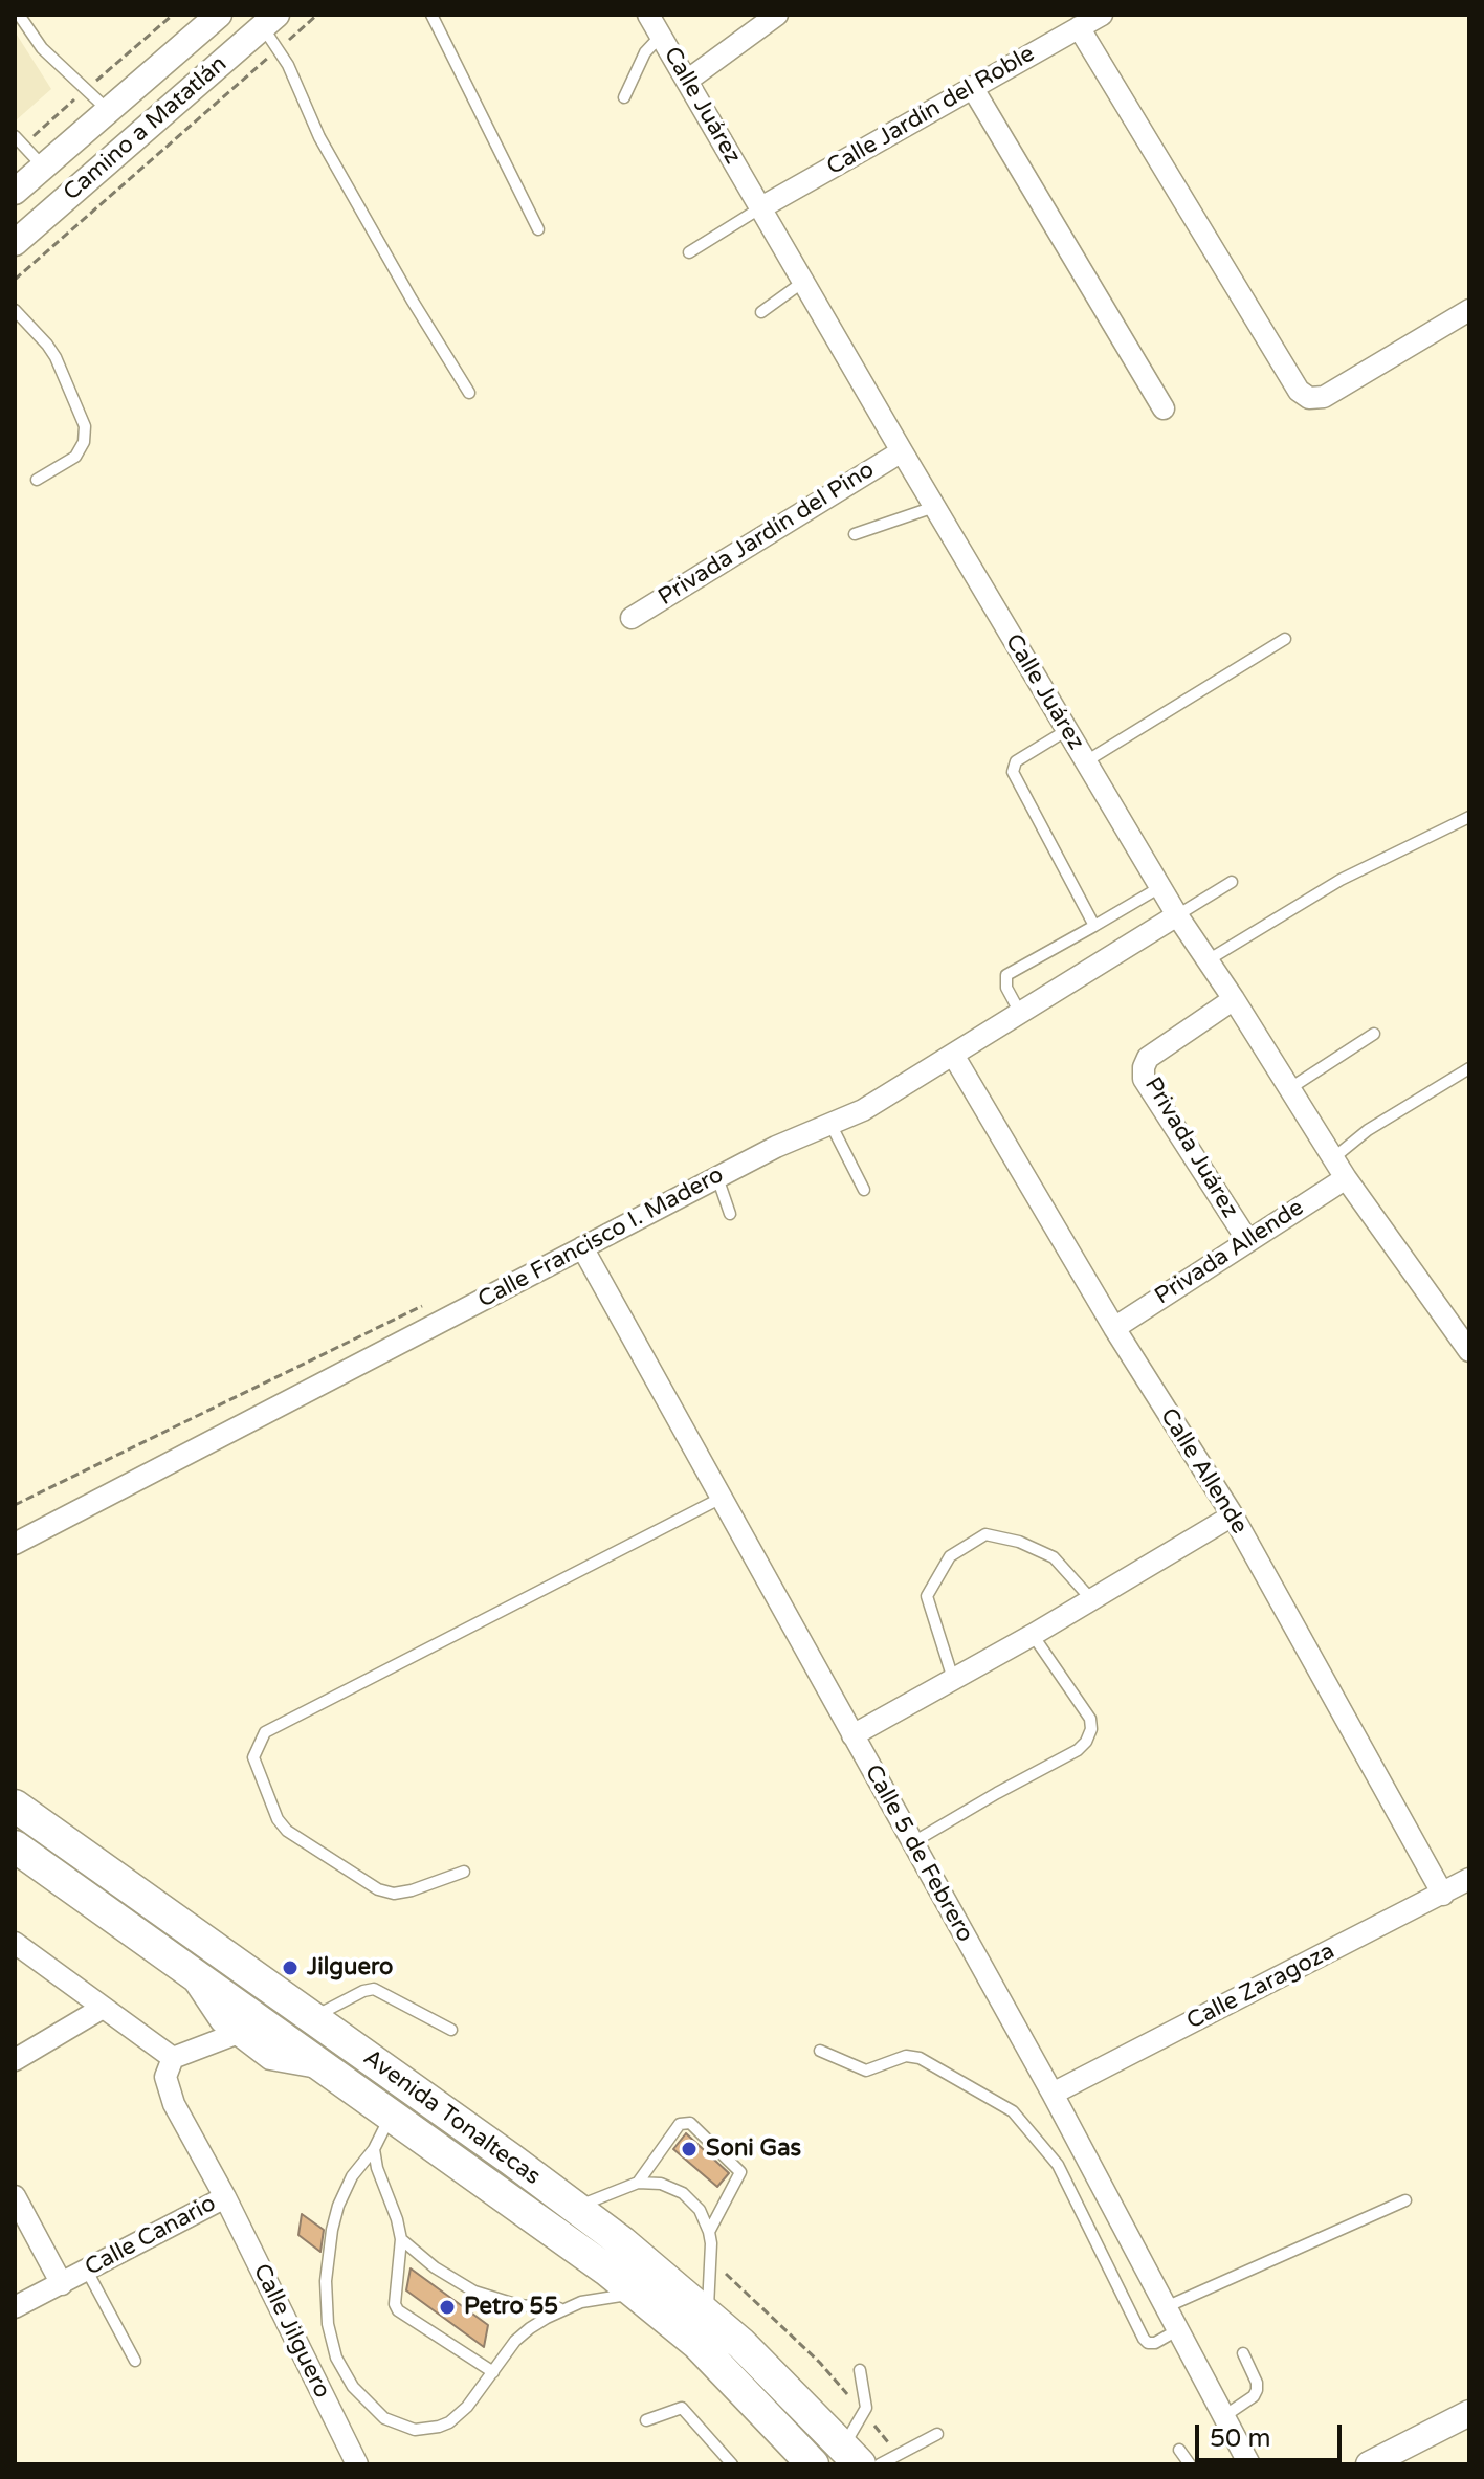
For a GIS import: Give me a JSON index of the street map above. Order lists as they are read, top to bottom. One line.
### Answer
{"streets":{"main road":["Avenida Tonaltecas"],"street":["Calle Juárez","Calle Jardín del Roble","Camino a Matatlán","Privada Jardín del Pino","Privada Juárez","Calle Francisco I. Madero","Privada Allende","Calle Allende","Calle 5 de Febrero","Calle Zaragoza","Calle Canario","Calle Jilguero"]},"crossings":[["Calle Juárez","Calle Jardín del Roble"],["Calle Juárez","Privada Jardín del Pino"],["Calle Juárez","Privada Juárez"],["Calle Juárez","Calle Francisco I. Madero"],["Calle Juárez","Privada Allende"],["Privada Juárez","Privada Allende"],["Calle Francisco I. Madero","Calle Allende"],["Calle Francisco I. Madero","Calle 5 de Febrero"],["Privada Allende","Calle Allende"],["Calle Allende","Calle Zaragoza"],["Calle 5 de Febrero","Calle Zaragoza"],["Calle Canario","Calle Jilguero"]],"places":["Jilguero","Soni Gas","Petro 55"],"scale_bar":"50 m"}
